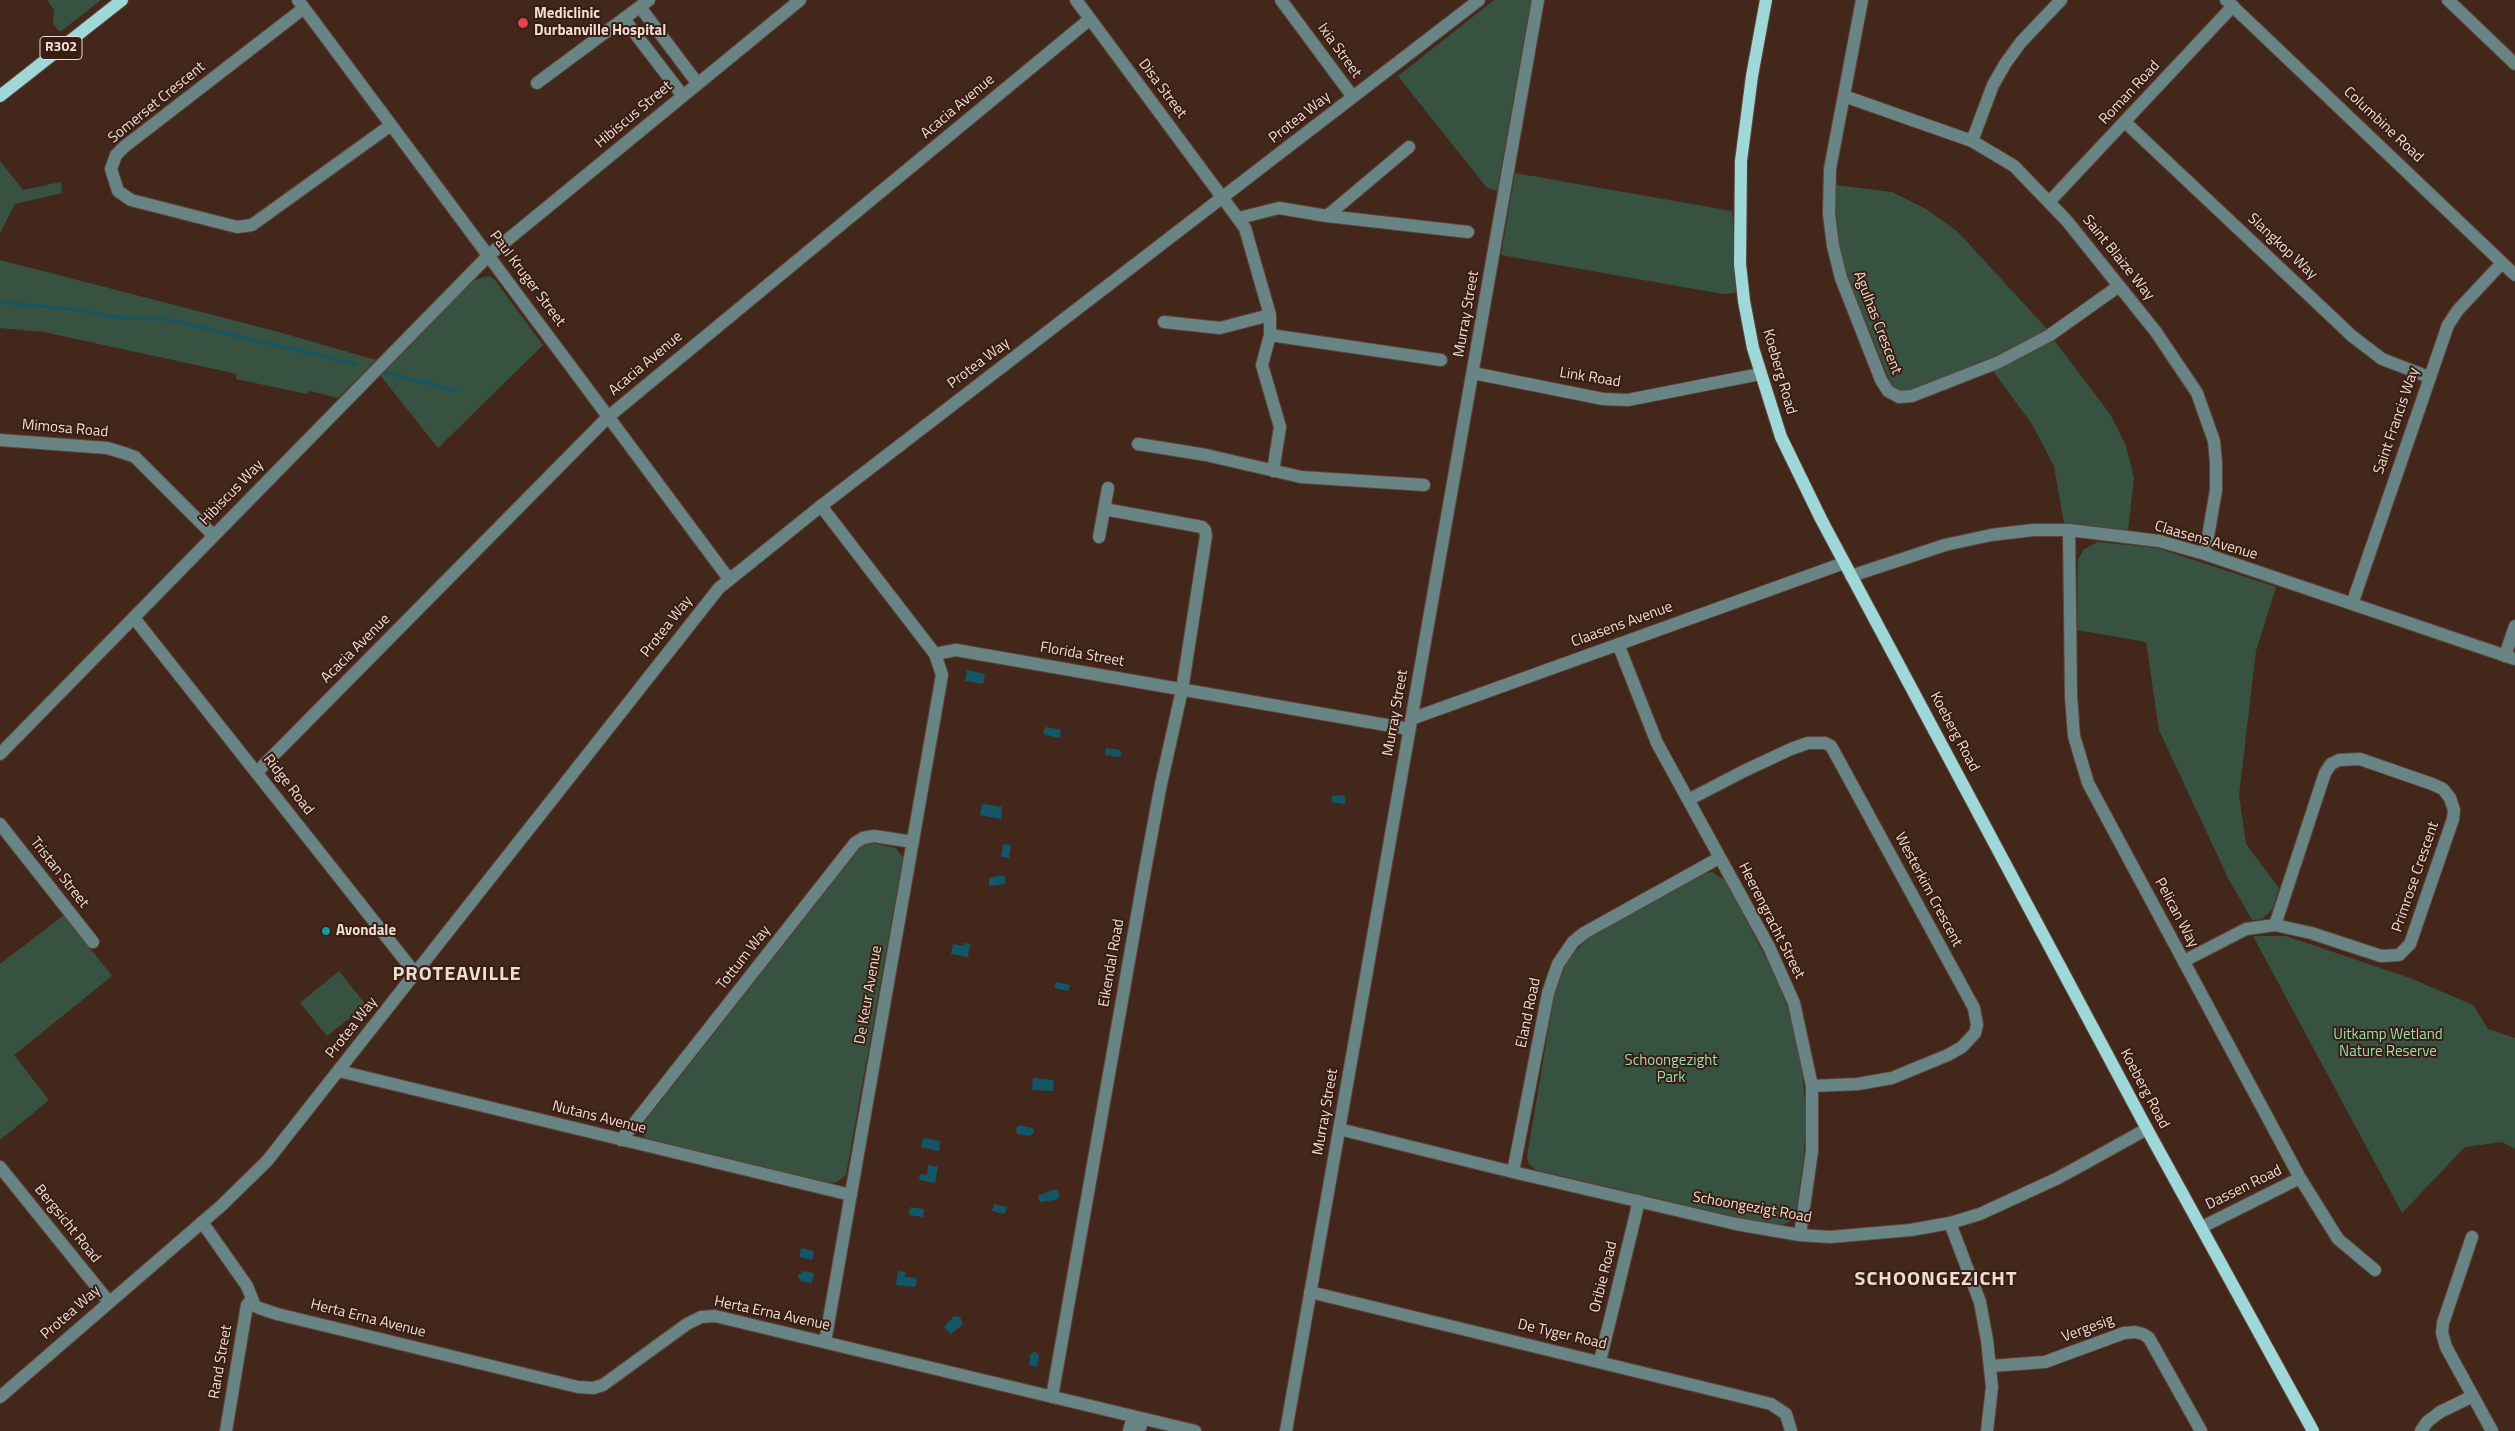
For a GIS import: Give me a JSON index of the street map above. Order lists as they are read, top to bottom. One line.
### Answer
{"streets":{"main road":["R302","Koeberg Road"],"street":["Ixia Street","Disa Street","Roman Road","Somerset Crescent","Acacia Avenue","Hibiscus Street","Protea Way","Columbine Road","Slangkop Way","Saint Blaize Way","Paul Kruger Street","Murray Street","Agulhas Crescent","Link Road","Saint Francis Way","Mimosa Road","Hibiscus Way","Claasens Avenue","Florida Street","Ridge Road","Tristan Street","Primrose Crescent","Westerkim Crescent","Pelican Way","Heerengracht Street","Tottum Way","Eikendal Road","De Keur Avenue","Eland Road","Nutans Avenue","Dassen Road","Schoongezigt Road","Bergsicht Road","Oribie Road","Herta Erna Avenue","Vergesig","De Tyger Road","Rand Street"]},"crossings":[["Ixia Street","Protea Way"],["Disa Street","Acacia Avenue"],["Disa Street","Protea Way"],["Roman Road","Columbine Road"],["Roman Road","Slangkop Way"],["Roman Road","Saint Blaize Way"],["Somerset Crescent","Paul Kruger Street"],["Acacia Avenue","Paul Kruger Street"],["Acacia Avenue","Ridge Road"],["Hibiscus Street","Paul Kruger Street"],["Hibiscus Street","Hibiscus Way"],["Protea Way","Paul Kruger Street"],["Protea Way","Ridge Road"],["Protea Way","Nutans Avenue"],["Protea Way","Bergsicht Road"],["Columbine Road","Saint Francis Way"],["Slangkop Way","Saint Francis Way"],["Saint Blaize Way","Agulhas Crescent"],["Saint Blaize Way","Claasens Avenue"],["Paul Kruger Street","Hibiscus Way"],["Murray Street","Link Road"],["Murray Street","Claasens Avenue"],["Murray Street","Florida Street"],["Murray Street","Schoongezigt Road"],["Murray Street","De Tyger Road"],["Koeberg Road","Link Road"],["Koeberg Road","Claasens Avenue"],["Koeberg Road","Dassen Road"],["Koeberg Road","Schoongezigt Road"],["Saint Francis Way","Claasens Avenue"],["Mimosa Road","Hibiscus Way"],["Hibiscus Way","Ridge Road"],["Claasens Avenue","Florida Street"],["Claasens Avenue","Pelican Way"],["Claasens Avenue","Heerengracht Street"],["Florida Street","Eikendal Road"],["Florida Street","De Keur Avenue"],["Primrose Crescent","Pelican Way"],["Westerkim Crescent","Heerengracht Street"],["Pelican Way","Dassen Road"],["Heerengracht Street","Eland Road"],["Heerengracht Street","Schoongezigt Road"],["Tottum Way","De Keur Avenue"],["Tottum Way","Nutans Avenue"],["Eikendal Road","Herta Erna Avenue"],["De Keur Avenue","Nutans Avenue"],["De Keur Avenue","Herta Erna Avenue"],["Eland Road","Schoongezigt Road"],["Schoongezigt Road","Oribie Road"],["Oribie Road","De Tyger Road"],["Herta Erna Avenue","Rand Street"]],"districts":["PROTEAVILLE","SCHOONGEZICHT"],"parks":["Uitkamp Wetland Nature Reserve","Schoongezight Park"],"places":["Mediclinic Durbanville Hospital","Avondale"]}
